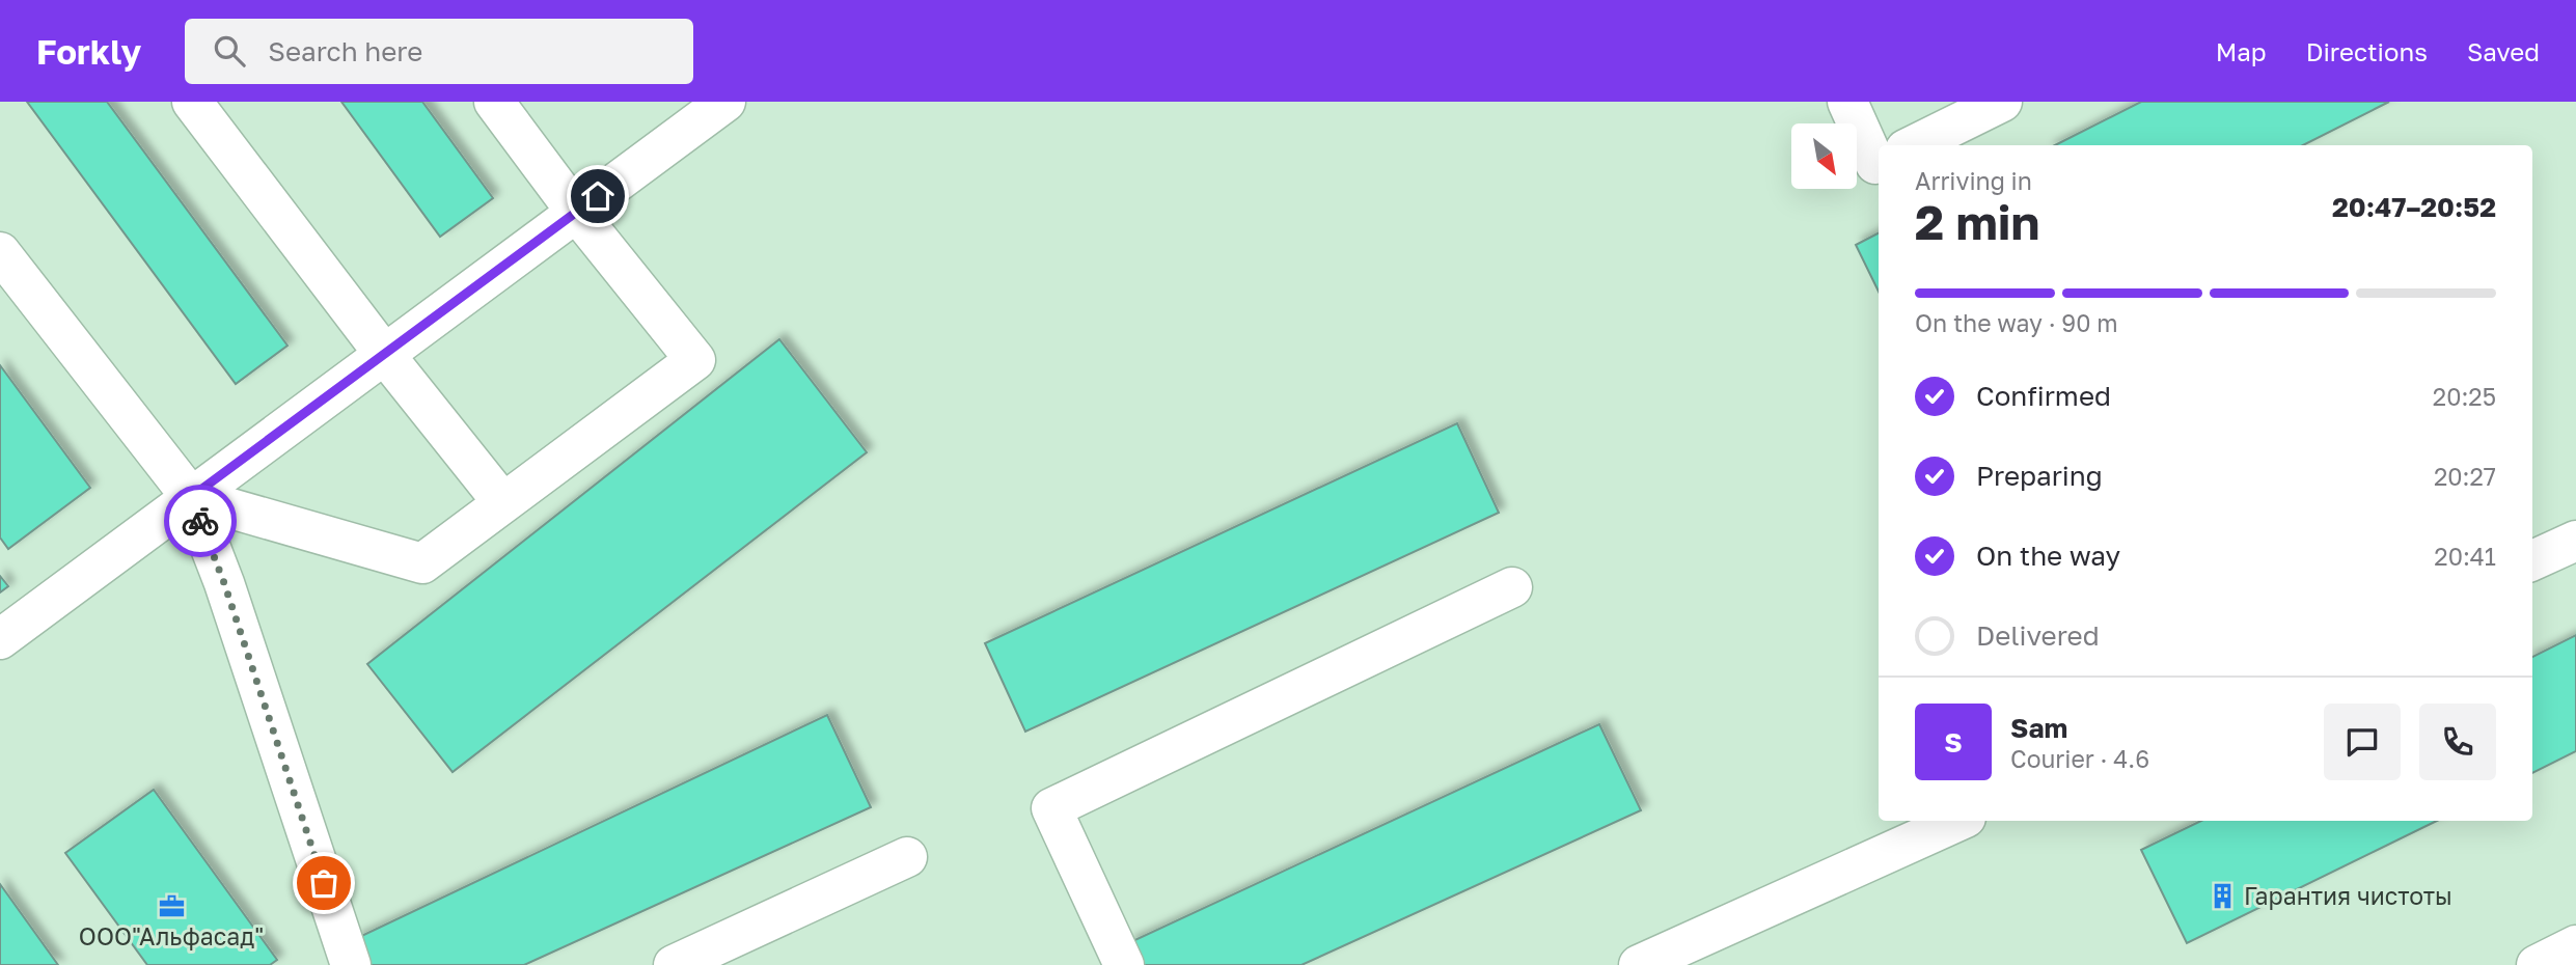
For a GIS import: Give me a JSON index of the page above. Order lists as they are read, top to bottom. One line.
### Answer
{"places":{"building":["Гарантия чистоты"],"office":["ООО\"Альфасад\""]},"north":"bottom right","page":{"header":"Forkly","search":"Search here","nav":["Map","Directions","Saved"],"heading":["2 min","Arriving in","20:47–20:52"],"panel":["Sam","Courier · 4.6"],"bar":"On the way · 90 m","list":[["Confirmed","20:25"],["Preparing","20:27"],["On the way","20:41"],"Delivered"],"round":"S"}}
